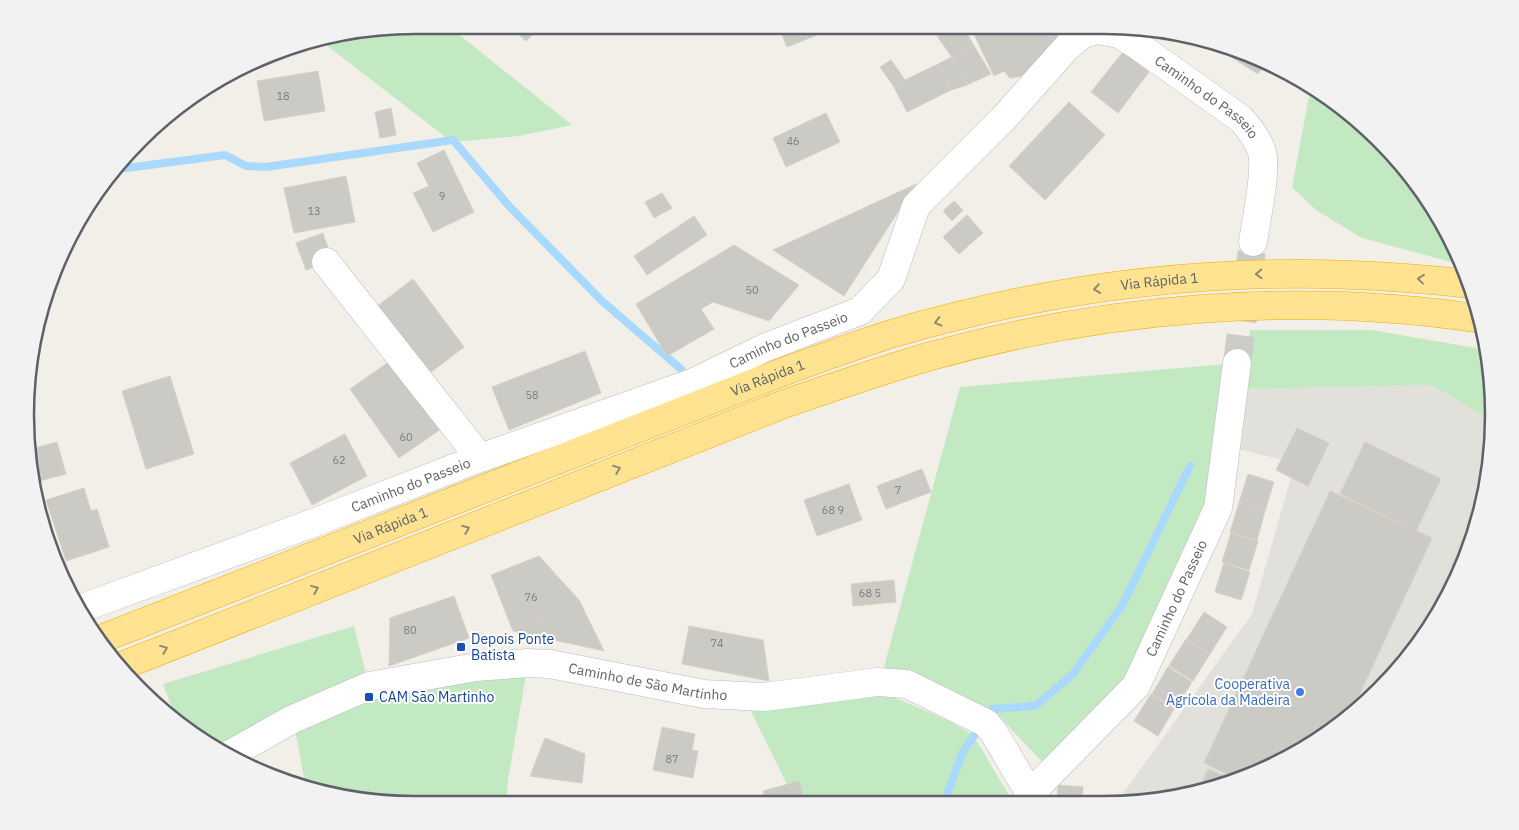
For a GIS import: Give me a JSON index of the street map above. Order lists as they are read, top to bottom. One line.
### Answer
{"streets":{"highway":["Via Rápida 1"],"street":["Caminho do Passeio","Caminho de São Martinho"]},"places":{"transit":["Depois Ponte Batista","CAM São Martinho"],"other":["Cooperativa Agrícola da Madeira"]},"house_numbers":["18","46","9","13","50","58","60","62","7","68 9","68 5","76","80","74","87"]}
